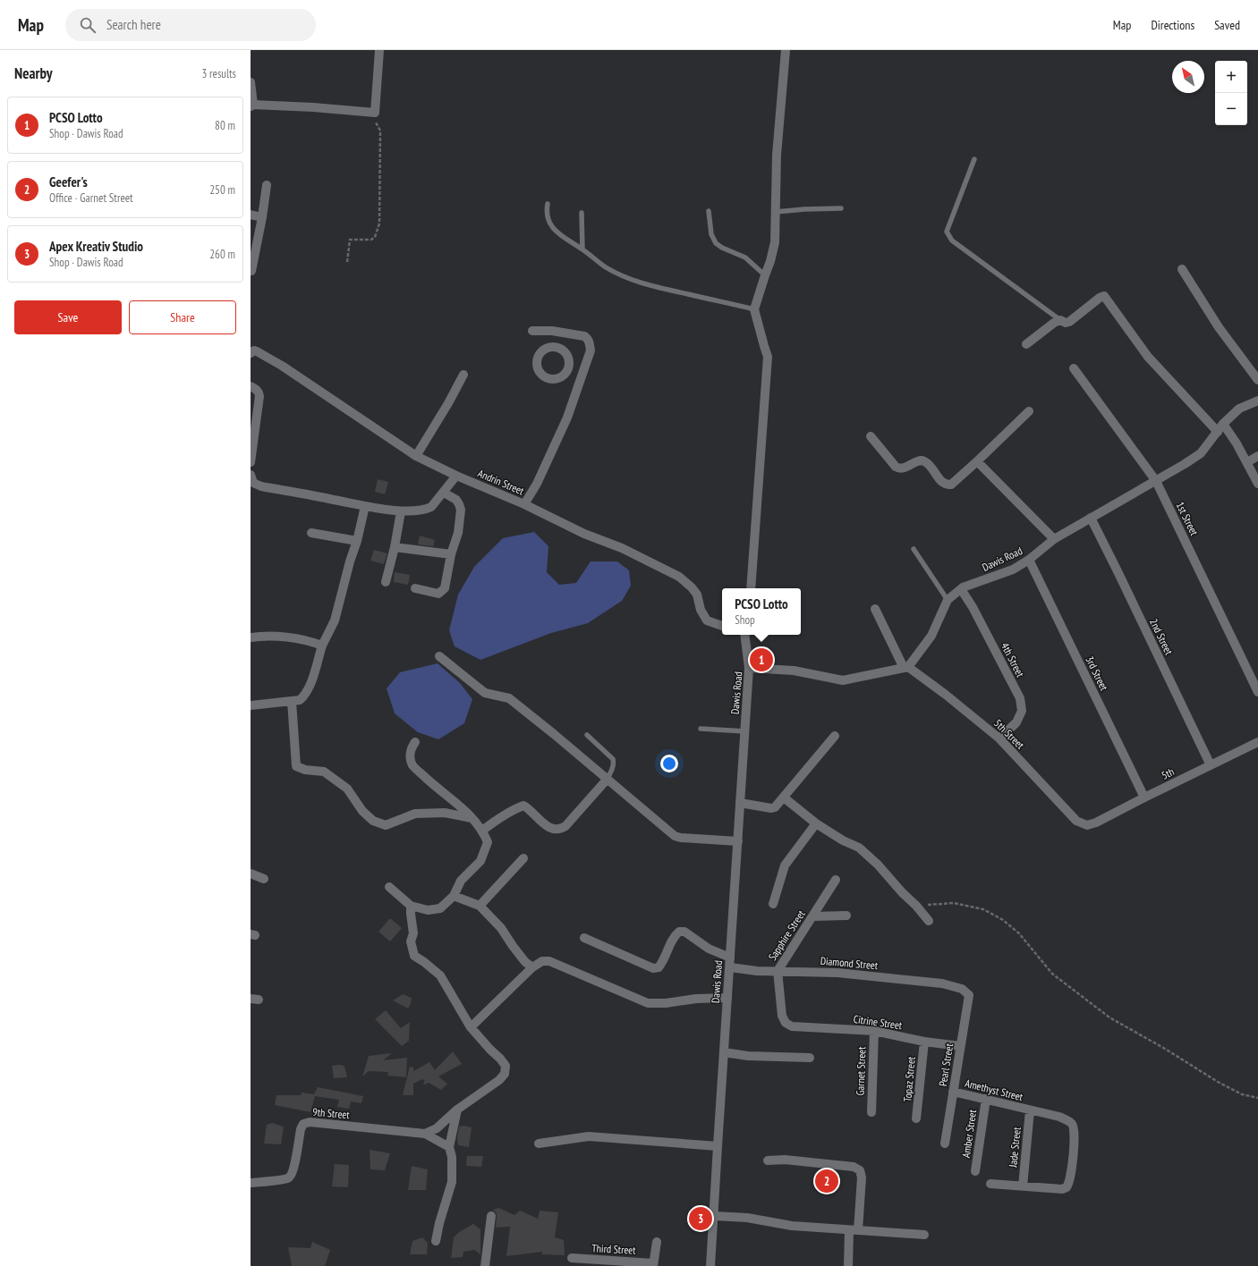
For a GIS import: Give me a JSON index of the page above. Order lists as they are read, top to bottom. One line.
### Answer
{"streets":{"street":["Andrin Street","1st Street","Dawis Road","2nd Street","4th Street","3rd Street","5th Street","5th","Sapphire Street","Diamond Street","Citrine Street","Pearl Street","Garnet Street","Topaz Street","Amethyst Street","9th Street","Amber Street","Jade Street","Third Street"]},"crossings":[["1st Street","Dawis Road"],["Dawis Road","2nd Street"],["Dawis Road","4th Street"],["Dawis Road","3rd Street"],["Dawis Road","5th Street"],["Dawis Road","Diamond Street"],["2nd Street","5th"],["4th Street","5th Street"],["3rd Street","5th"],["5th Street","5th"],["Sapphire Street","Diamond Street"],["Sapphire Street","Citrine Street"],["Diamond Street","Pearl Street"],["Citrine Street","Pearl Street"],["Citrine Street","Garnet Street"],["Citrine Street","Topaz Street"],["Pearl Street","Amethyst Street"],["Amethyst Street","Amber Street"],["Amethyst Street","Jade Street"]],"north":"top left","page":{"header":"Map","search":"Search here","nav":["Map","Directions","Saved"],"heading":["Nearby","3 results"],"map_buttons":["+","−"],"list":[{"mark":"1","name":"PCSO Lotto","note":"Shop · Dawis Road","value":"80 m"},{"mark":"2","name":"Geefer's","note":"Office · Garnet Street","value":"250 m"},{"mark":"3","name":"Apex Kreativ Studio","note":"Shop · Dawis Road","value":"260 m"}],"buttons":["Save","Share"],"popup":["PCSO Lotto","Shop"],"pins":["1","2","3"]}}
